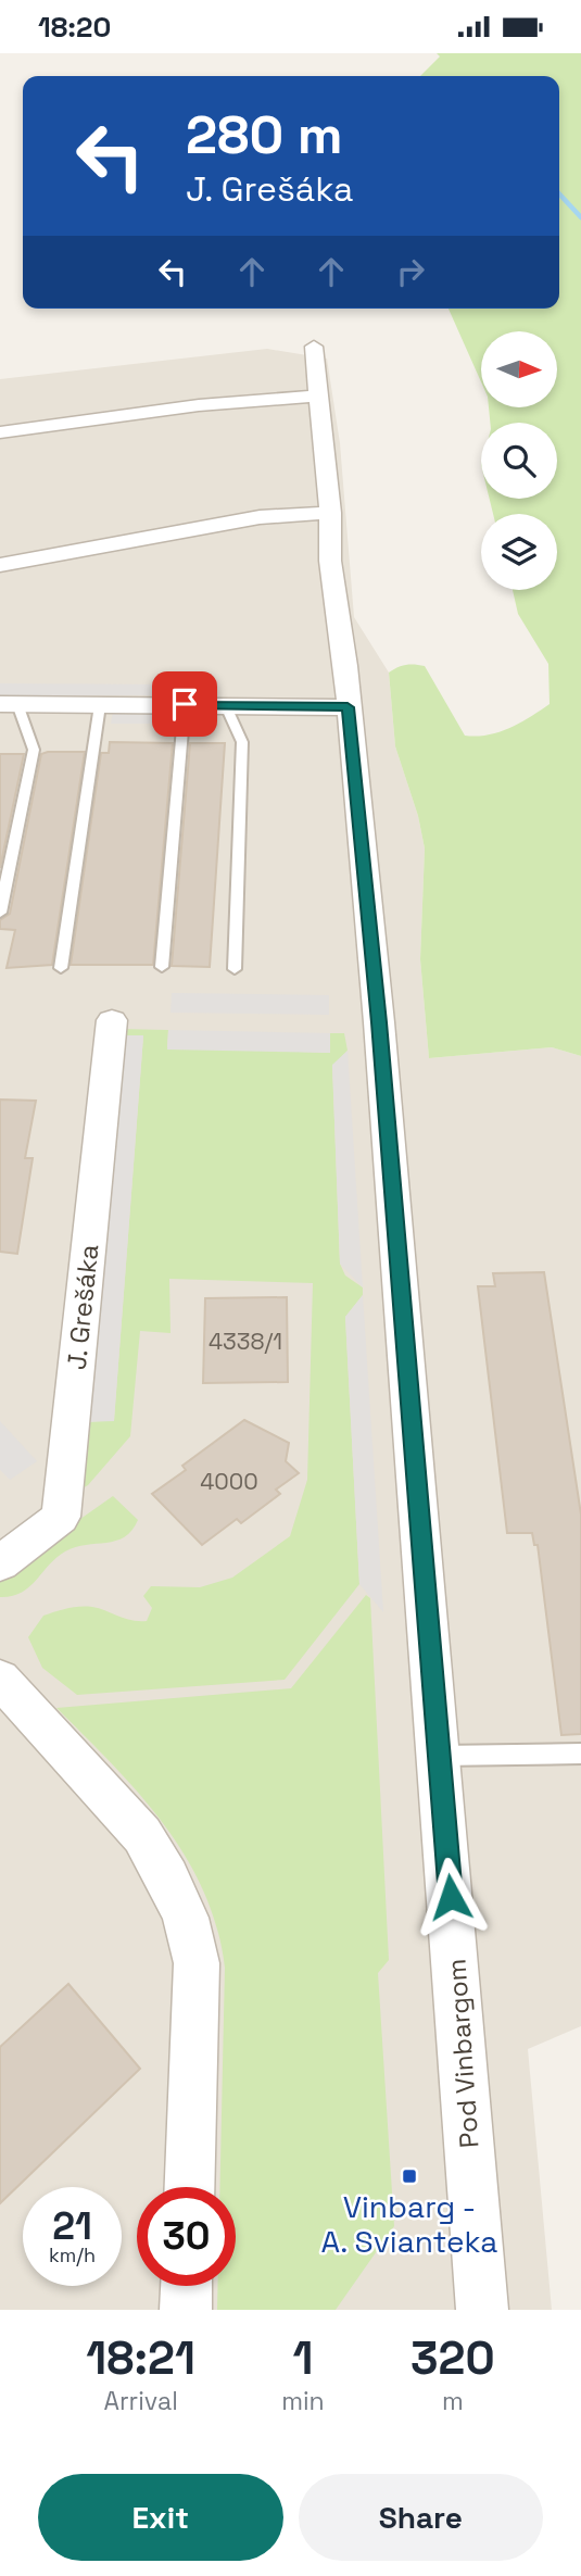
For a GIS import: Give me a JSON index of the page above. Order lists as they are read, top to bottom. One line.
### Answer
{"streets":{"street":["J. Grešáka","Pod Vinbargom"]},"places":{"transit":["Vinbarg - A. Svianteka"]},"house_numbers":["4338/1","4000"],"north":"right","page":{"status":"18:20","turn":["280 m","J. Grešáka"],"speed":"21 km/h","limit":"30","eta":["18:21","Arrival","1","min","320","m"],"buttons":["Exit","Share"]}}
